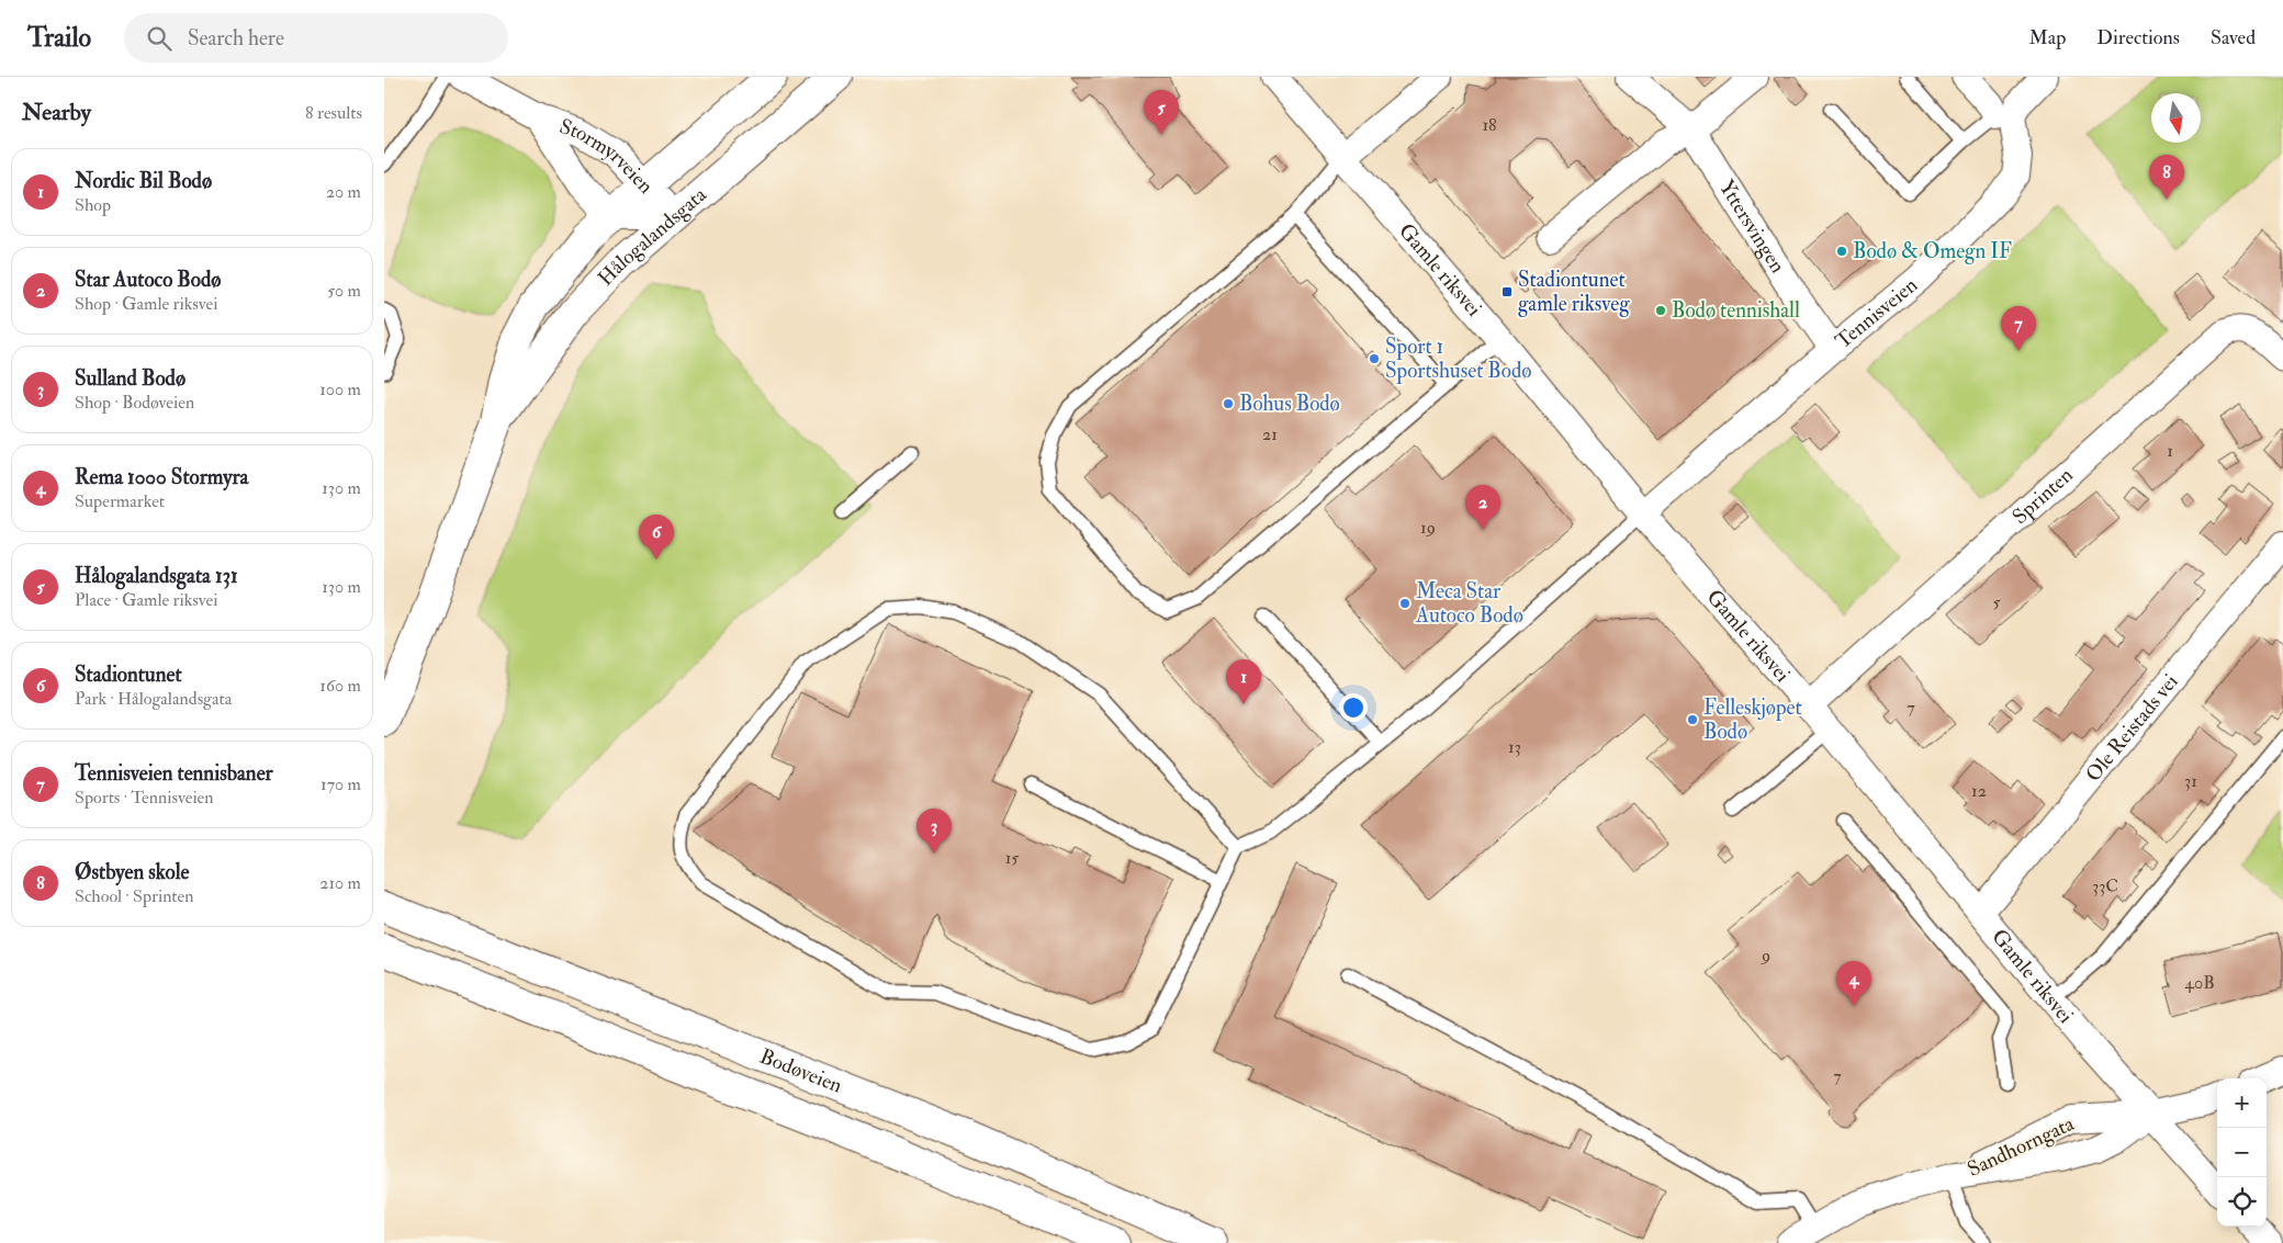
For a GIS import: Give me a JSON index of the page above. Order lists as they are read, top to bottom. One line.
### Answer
{"streets":{"main road":["Hålogalandsgata","Bodøveien"],"street":["Stormyrveien","Yttersvingen","Gamle riksvei","Tennisveien","Sprinten","Ole Reistads vei","Sandhorngata"]},"crossings":[["Stormyrveien","Hålogalandsgata"],["Yttersvingen","Tennisveien"],["Gamle riksvei","Tennisveien"],["Gamle riksvei","Sprinten"],["Gamle riksvei","Ole Reistads vei"],["Gamle riksvei","Sandhorngata"]],"places":{"other":["Bodø & Omegn IF","Bodø tennishall","Sport 1 Sportshuset Bodø","Bohus Bodø","Meca Star Autoco Bodø","Felleskjøpet Bodø"],"transit":["Stadiontunet gamle riksveg"]},"house_numbers":["18","21","1","19","5","7","13","31","12","15","33C","9","40B","7"],"north":"bottom","page":{"header":"Trailo","search":"Search here","nav":["Map","Directions","Saved"],"heading":["Nearby","8 results"],"pins":["5","8","7","2","6","1","3","4"],"list":[{"mark":"1","name":"Nordic Bil Bodø","note":"Shop","value":"20 m"},{"mark":"2","name":"Star Autoco Bodø","note":"Shop · Gamle riksvei","value":"50 m"},{"mark":"3","name":"Sulland Bodø","note":"Shop · Bodøveien","value":"100 m"},{"mark":"4","name":"Rema 1000 Stormyra","note":"Supermarket","value":"130 m"},{"mark":"5","name":"Hålogalandsgata 131","note":"Place · Gamle riksvei","value":"130 m"},{"mark":"6","name":"Stadiontunet","note":"Park · Hålogalandsgata","value":"160 m"},{"mark":"7","name":"Tennisveien tennisbaner","note":"Sports · Tennisveien","value":"170 m"},{"mark":"8","name":"Østbyen skole","note":"School · Sprinten","value":"210 m"}],"map_buttons":["+","−"]}}
